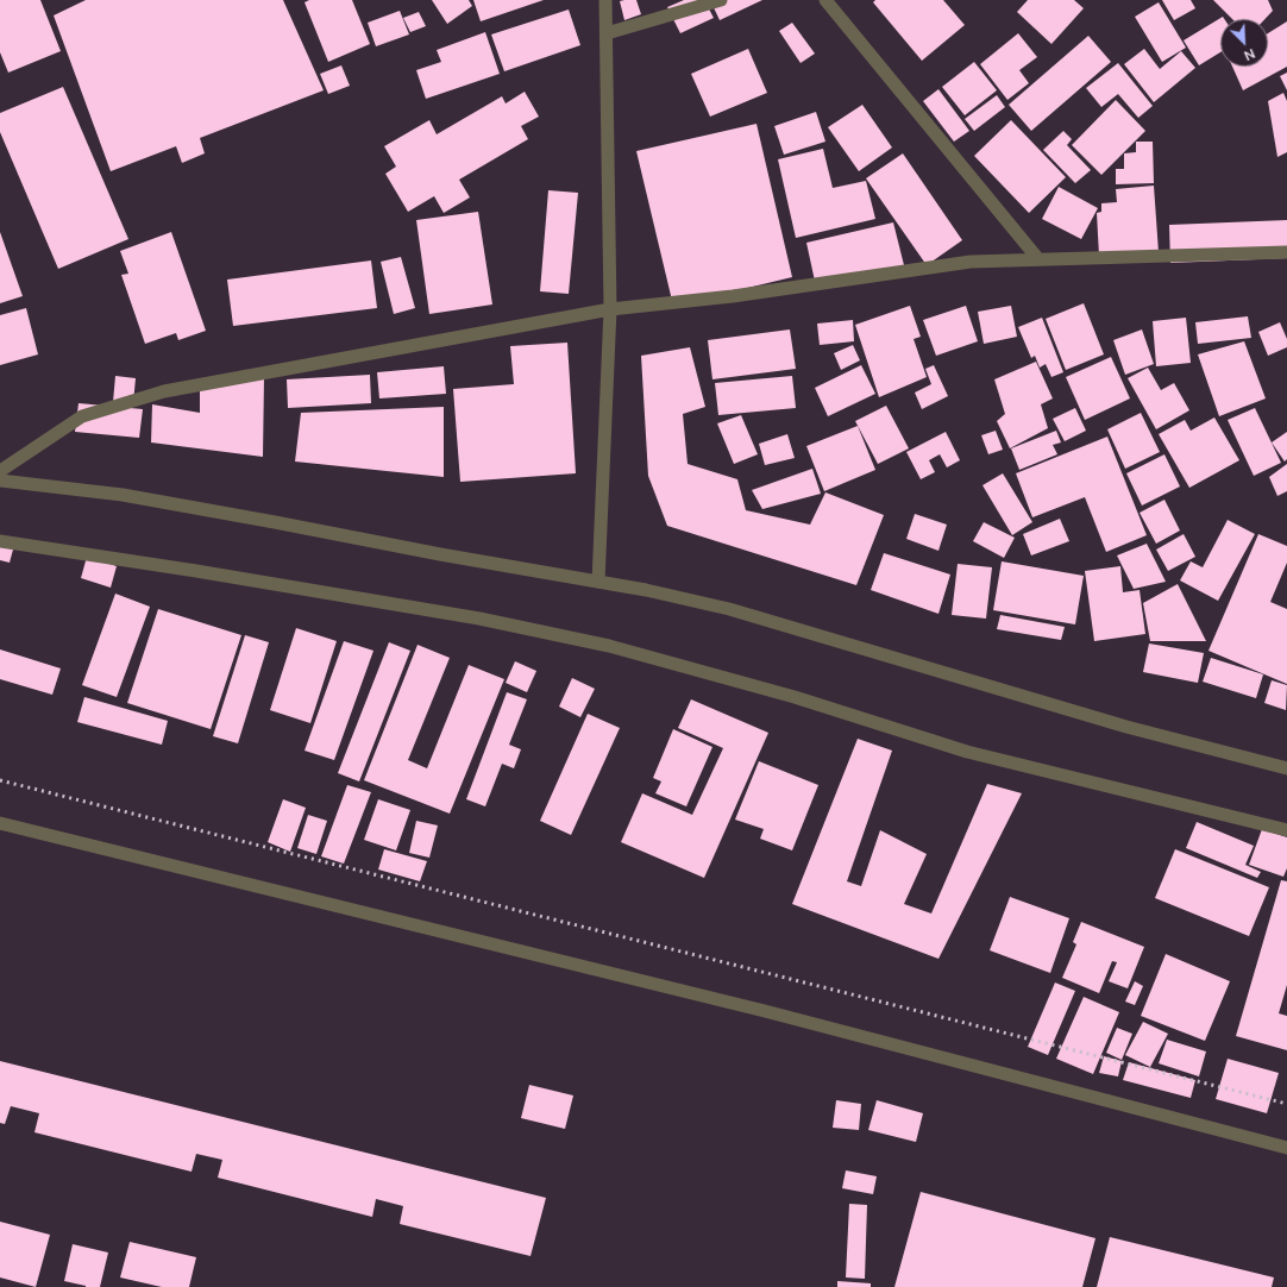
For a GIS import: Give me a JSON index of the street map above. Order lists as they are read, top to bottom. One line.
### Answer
{"north":"bottom right"}
